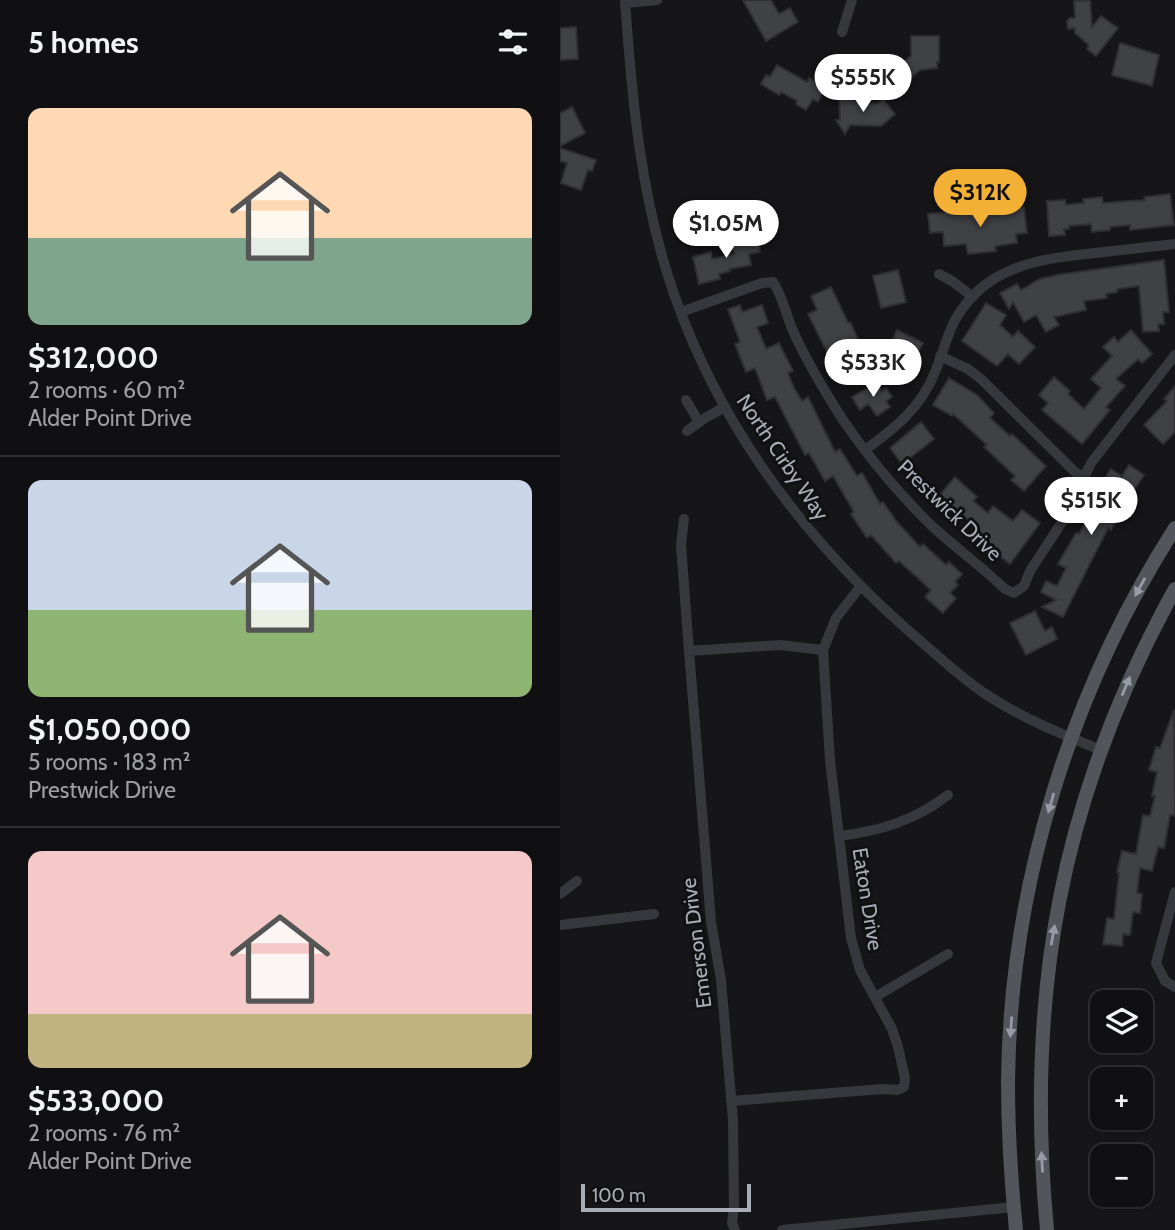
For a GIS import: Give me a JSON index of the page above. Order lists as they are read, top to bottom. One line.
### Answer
{"streets":{"street":["North Cirby Way","Prestwick Drive","Eaton Drive","Emerson Drive"]},"crossings":[["North Cirby Way","Prestwick Drive"],["North Cirby Way","Eaton Drive"],["Eaton Drive","Emerson Drive"]],"scale_bar":"100 m","page":{"heading":"5 homes","price":["$555K","$312K","$1.05M","$533K","$515K"],"list":[{"name":"$312,000","note":"2 rooms · 60 m² · Alder Point Drive"},{"name":"$1,050,000","note":"5 rooms · 183 m² · Prestwick Drive"},{"name":"$533,000","note":"2 rooms · 76 m² · Alder Point Drive"}],"map_buttons":["+","−"],"scale":"100 m"}}
